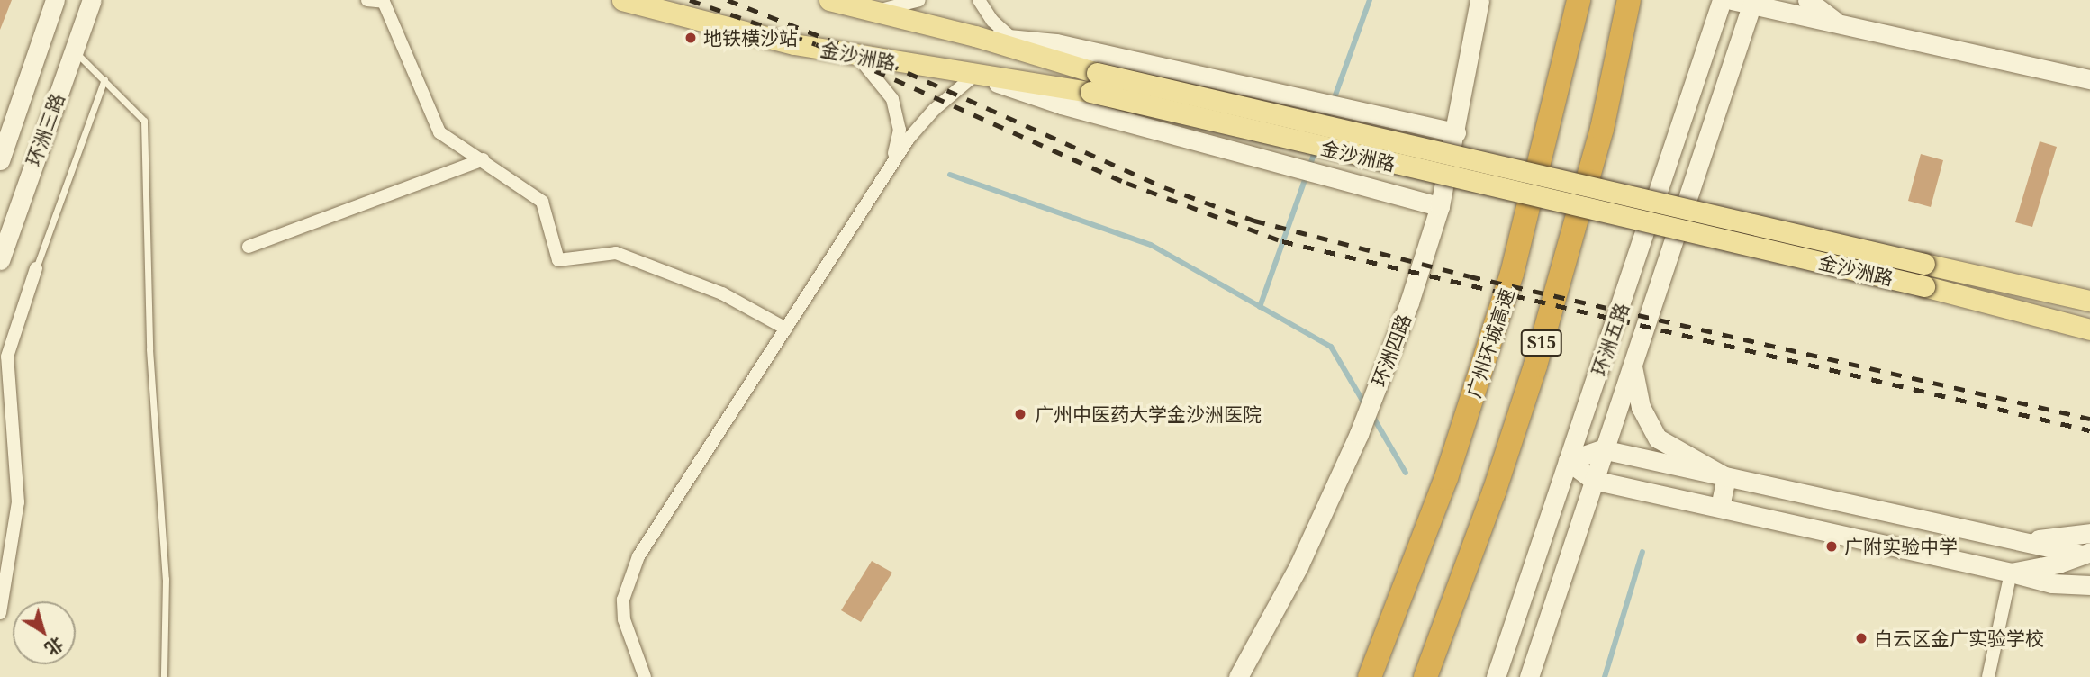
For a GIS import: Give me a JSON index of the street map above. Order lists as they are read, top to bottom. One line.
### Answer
{"streets":{"highway":["广州环城高速","S15"],"main road":["金沙洲路"],"street":["环洲三路","环洲五路","环洲四路"]},"places":["地铁横沙站","广州中医药大学金沙洲医院","广附实验中学","白云区金广实验学校"],"north":"bottom right"}
